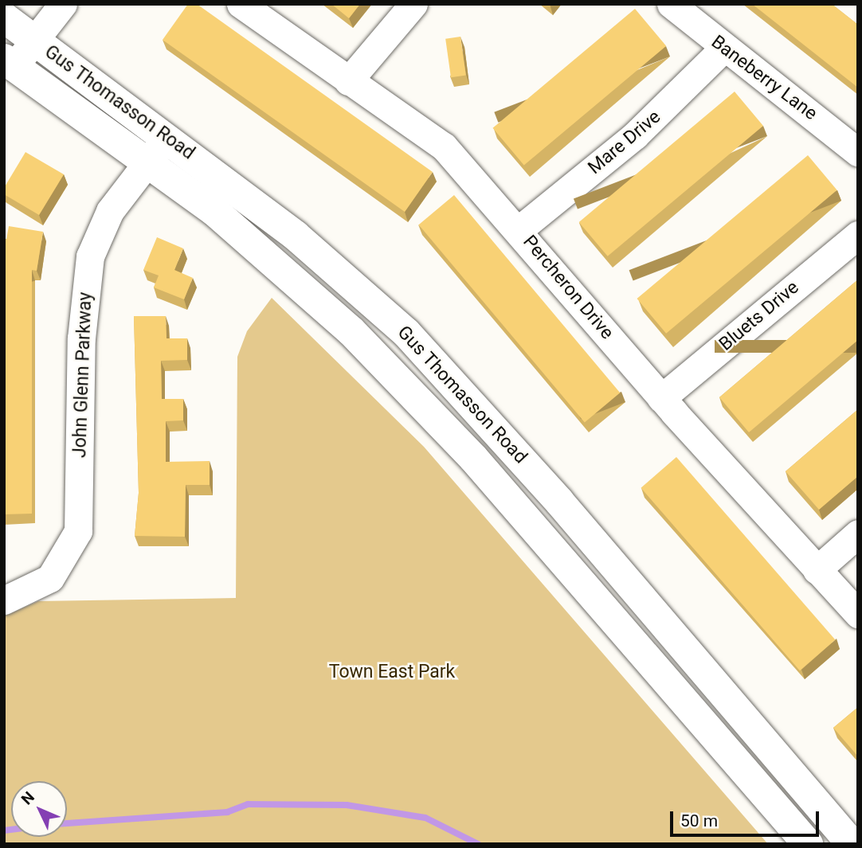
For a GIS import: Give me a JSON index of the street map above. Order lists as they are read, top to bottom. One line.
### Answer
{"streets":{"main road":["Gus Thomasson Road"],"street":["Baneberry Lane","Mare Drive","Percheron Drive","Bluets Drive","John Glenn Parkway"]},"crossings":[["Baneberry Lane","Mare Drive"],["Gus Thomasson Road","John Glenn Parkway"],["Mare Drive","Percheron Drive"],["Percheron Drive","Bluets Drive"]],"parks":["Town East Park"],"scale_bar":"50 m","north":"top left"}
